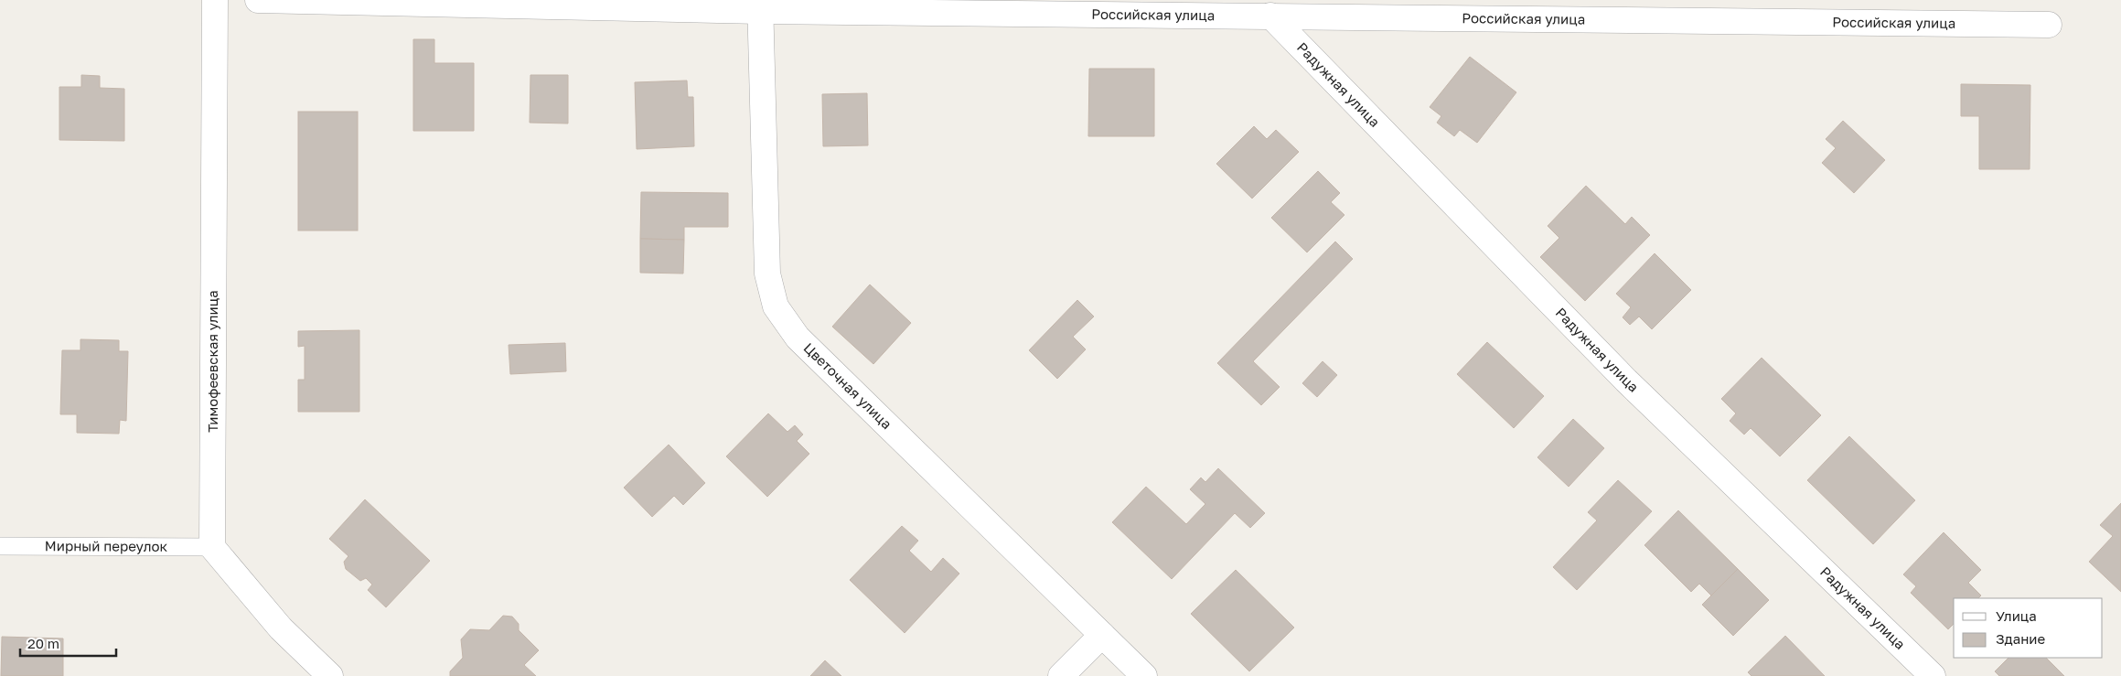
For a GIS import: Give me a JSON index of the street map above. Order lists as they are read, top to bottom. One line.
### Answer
{"streets":{"street":["Российская улица","Радужная улица","Тимофеевская улица","Цветочная улица"],"lane":["Мирный переулок"]},"crossings":[["Российская улица","Радужная улица"],["Российская улица","Цветочная улица"],["Тимофеевская улица","Мирный переулок"]],"legend":["Улица","Здание"],"scale_bar":"20 m"}
